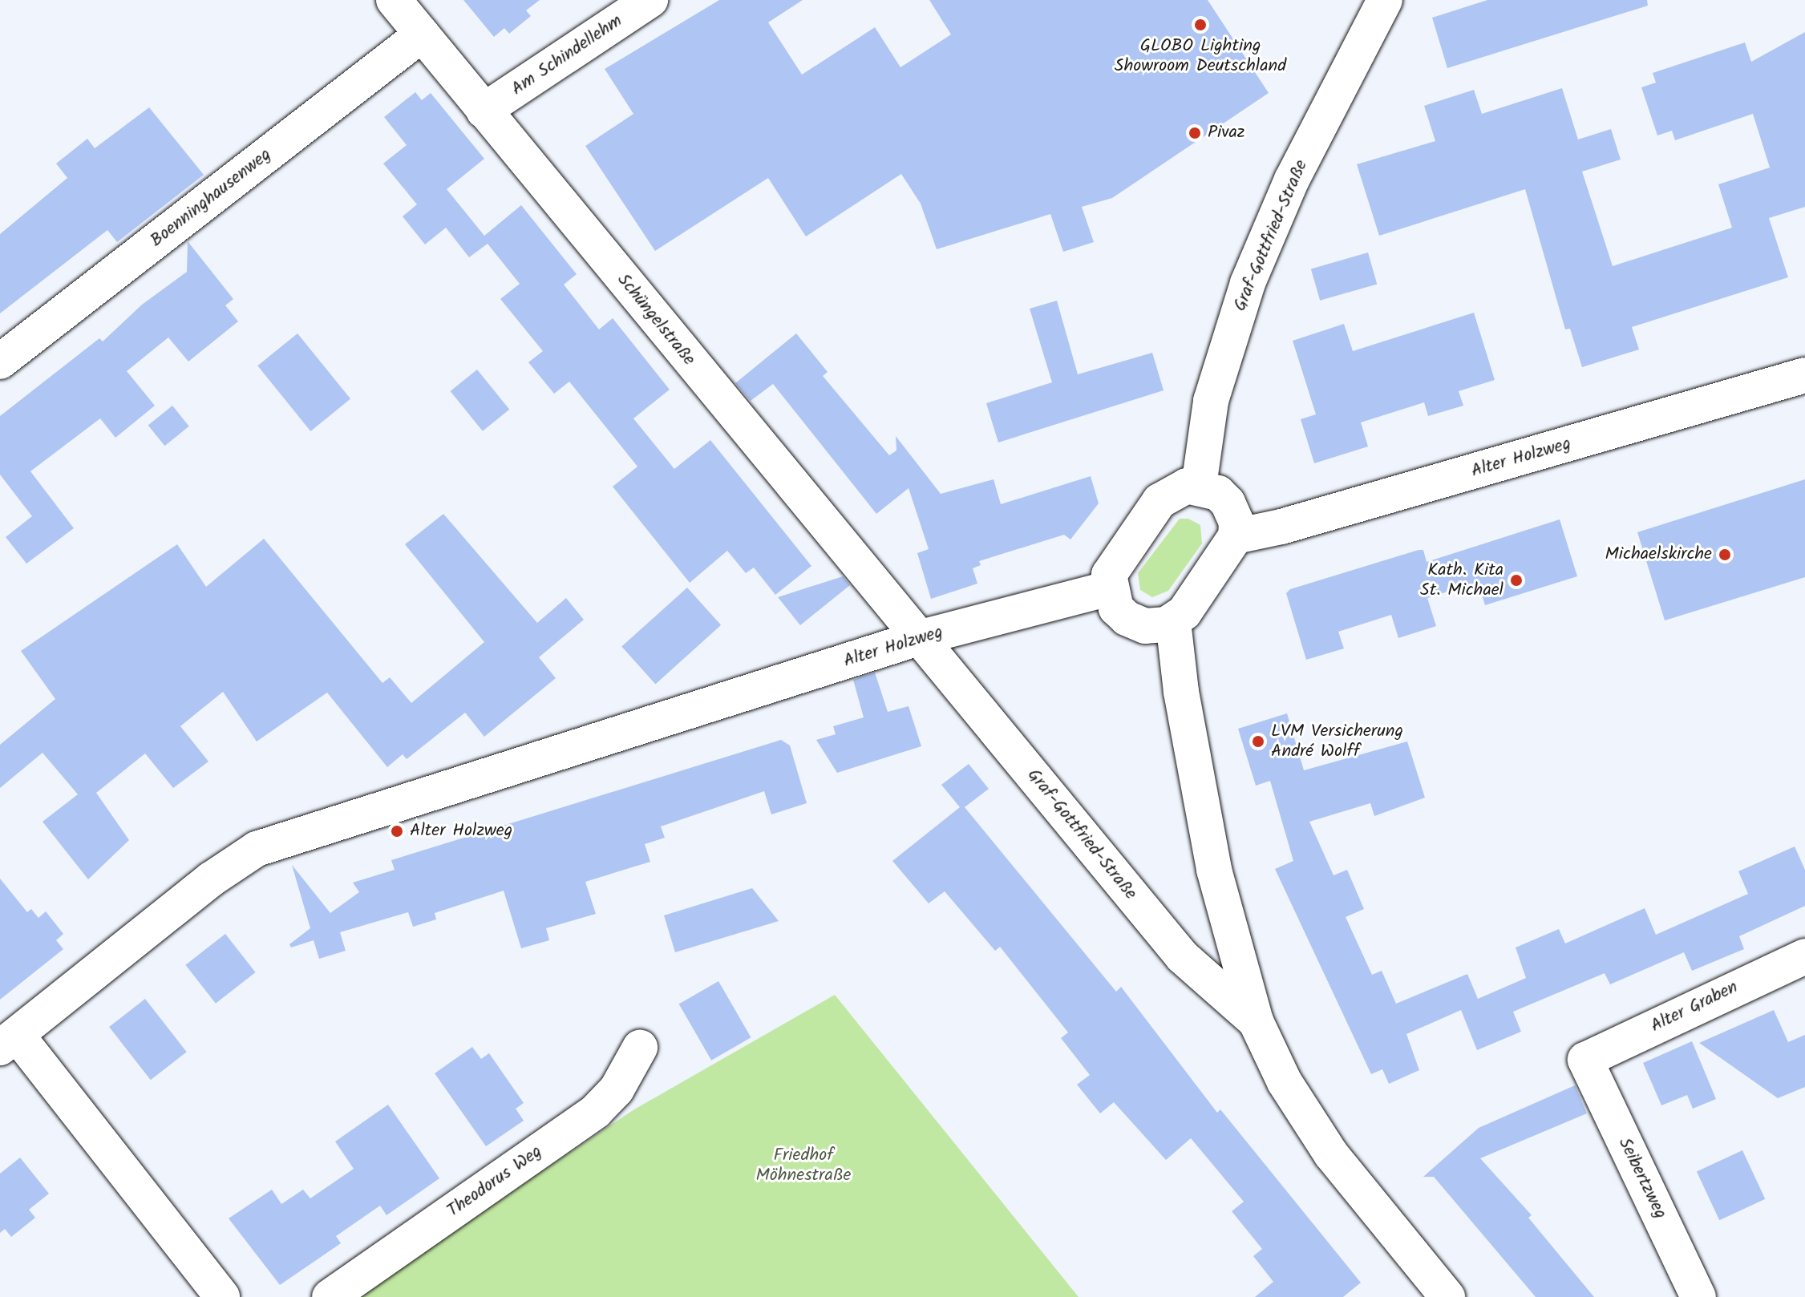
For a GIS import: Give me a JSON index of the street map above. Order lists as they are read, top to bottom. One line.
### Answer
{"streets":{"street":["Am Schindellehm","Boenninghausenweg","Graf-Gottfried-Straße","Schüngelstraße","Alter Holzweg","Alter Graben","Seibertzweg","Theodorus Weg"]},"crossings":[["Am Schindellehm","Schüngelstraße"],["Boenninghausenweg","Schüngelstraße"],["Graf-Gottfried-Straße","Schüngelstraße"],["Graf-Gottfried-Straße","Alter Holzweg"],["Schüngelstraße","Alter Holzweg"],["Alter Graben","Seibertzweg"]],"parks":["Friedhof Möhnestraße"],"places":["GLOBO Lighting Showroom Deutschland","Pivaz","Michaelskirche","Kath. Kita St. Michael","LVM Versicherung André Wolff","Alter Holzweg"]}
